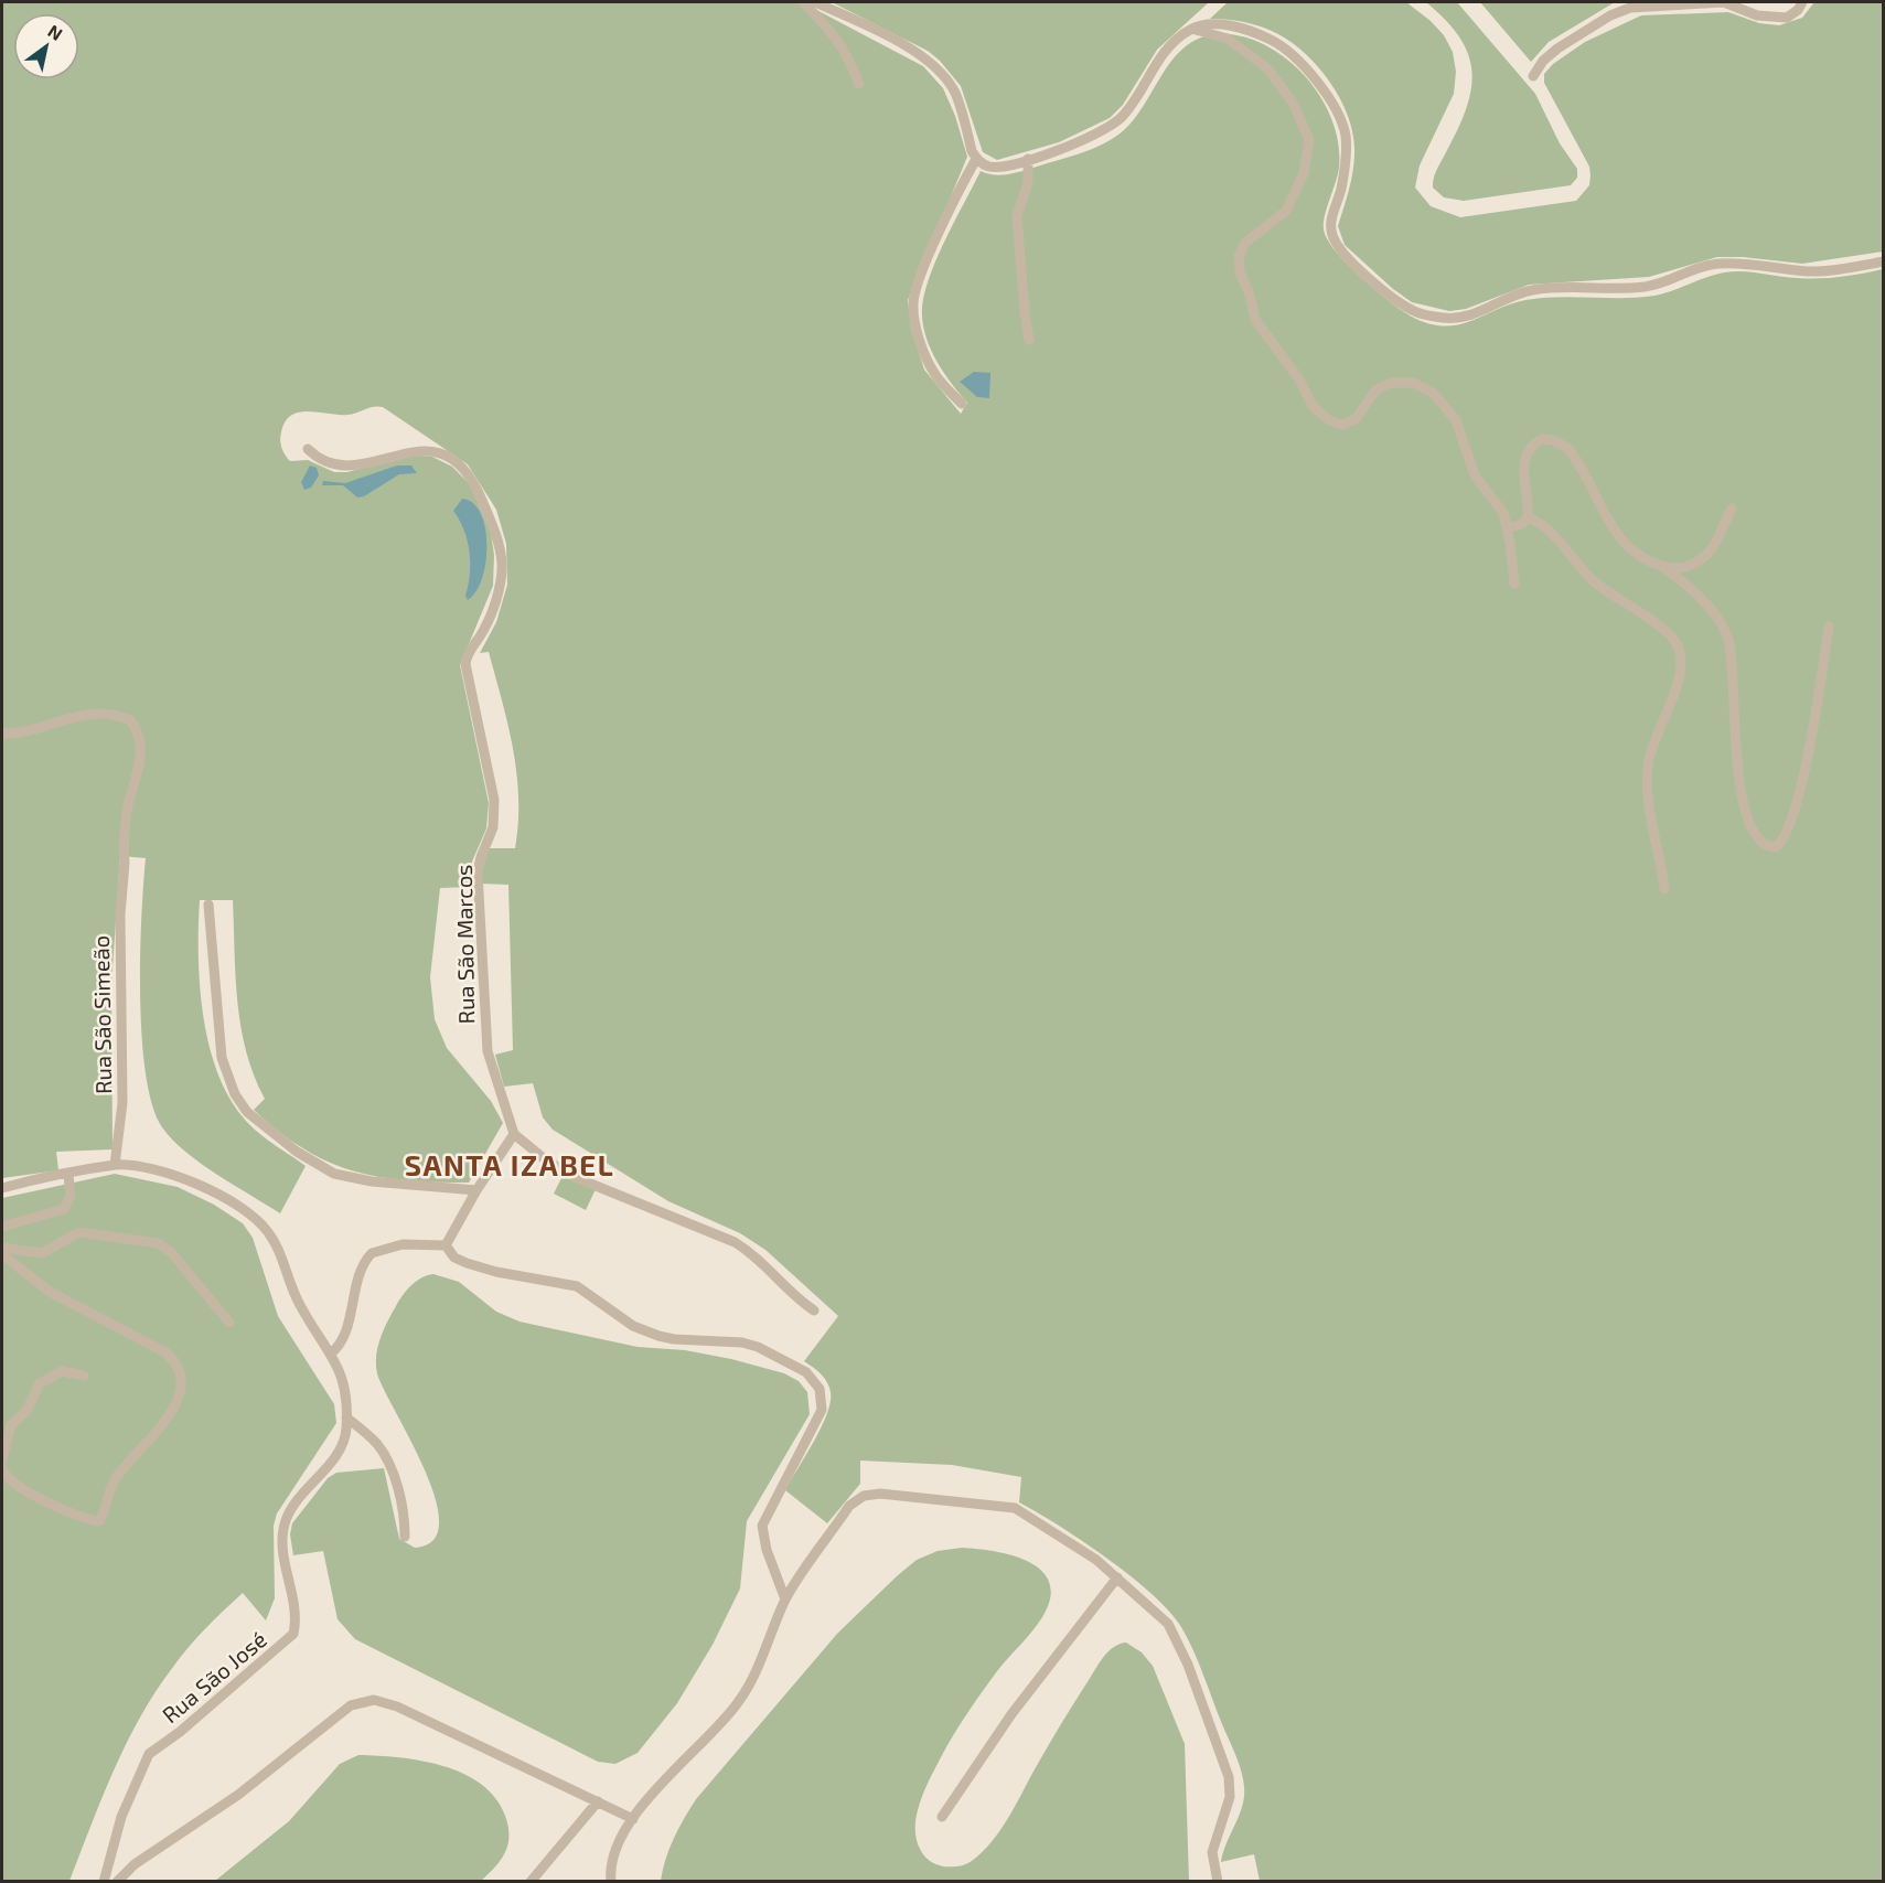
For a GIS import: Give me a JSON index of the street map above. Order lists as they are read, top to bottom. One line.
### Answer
{"streets":{"street":["Rua São Marcos","Rua São Simeão","Rua São José"]},"districts":["SANTA IZABEL"],"north":"top right"}
